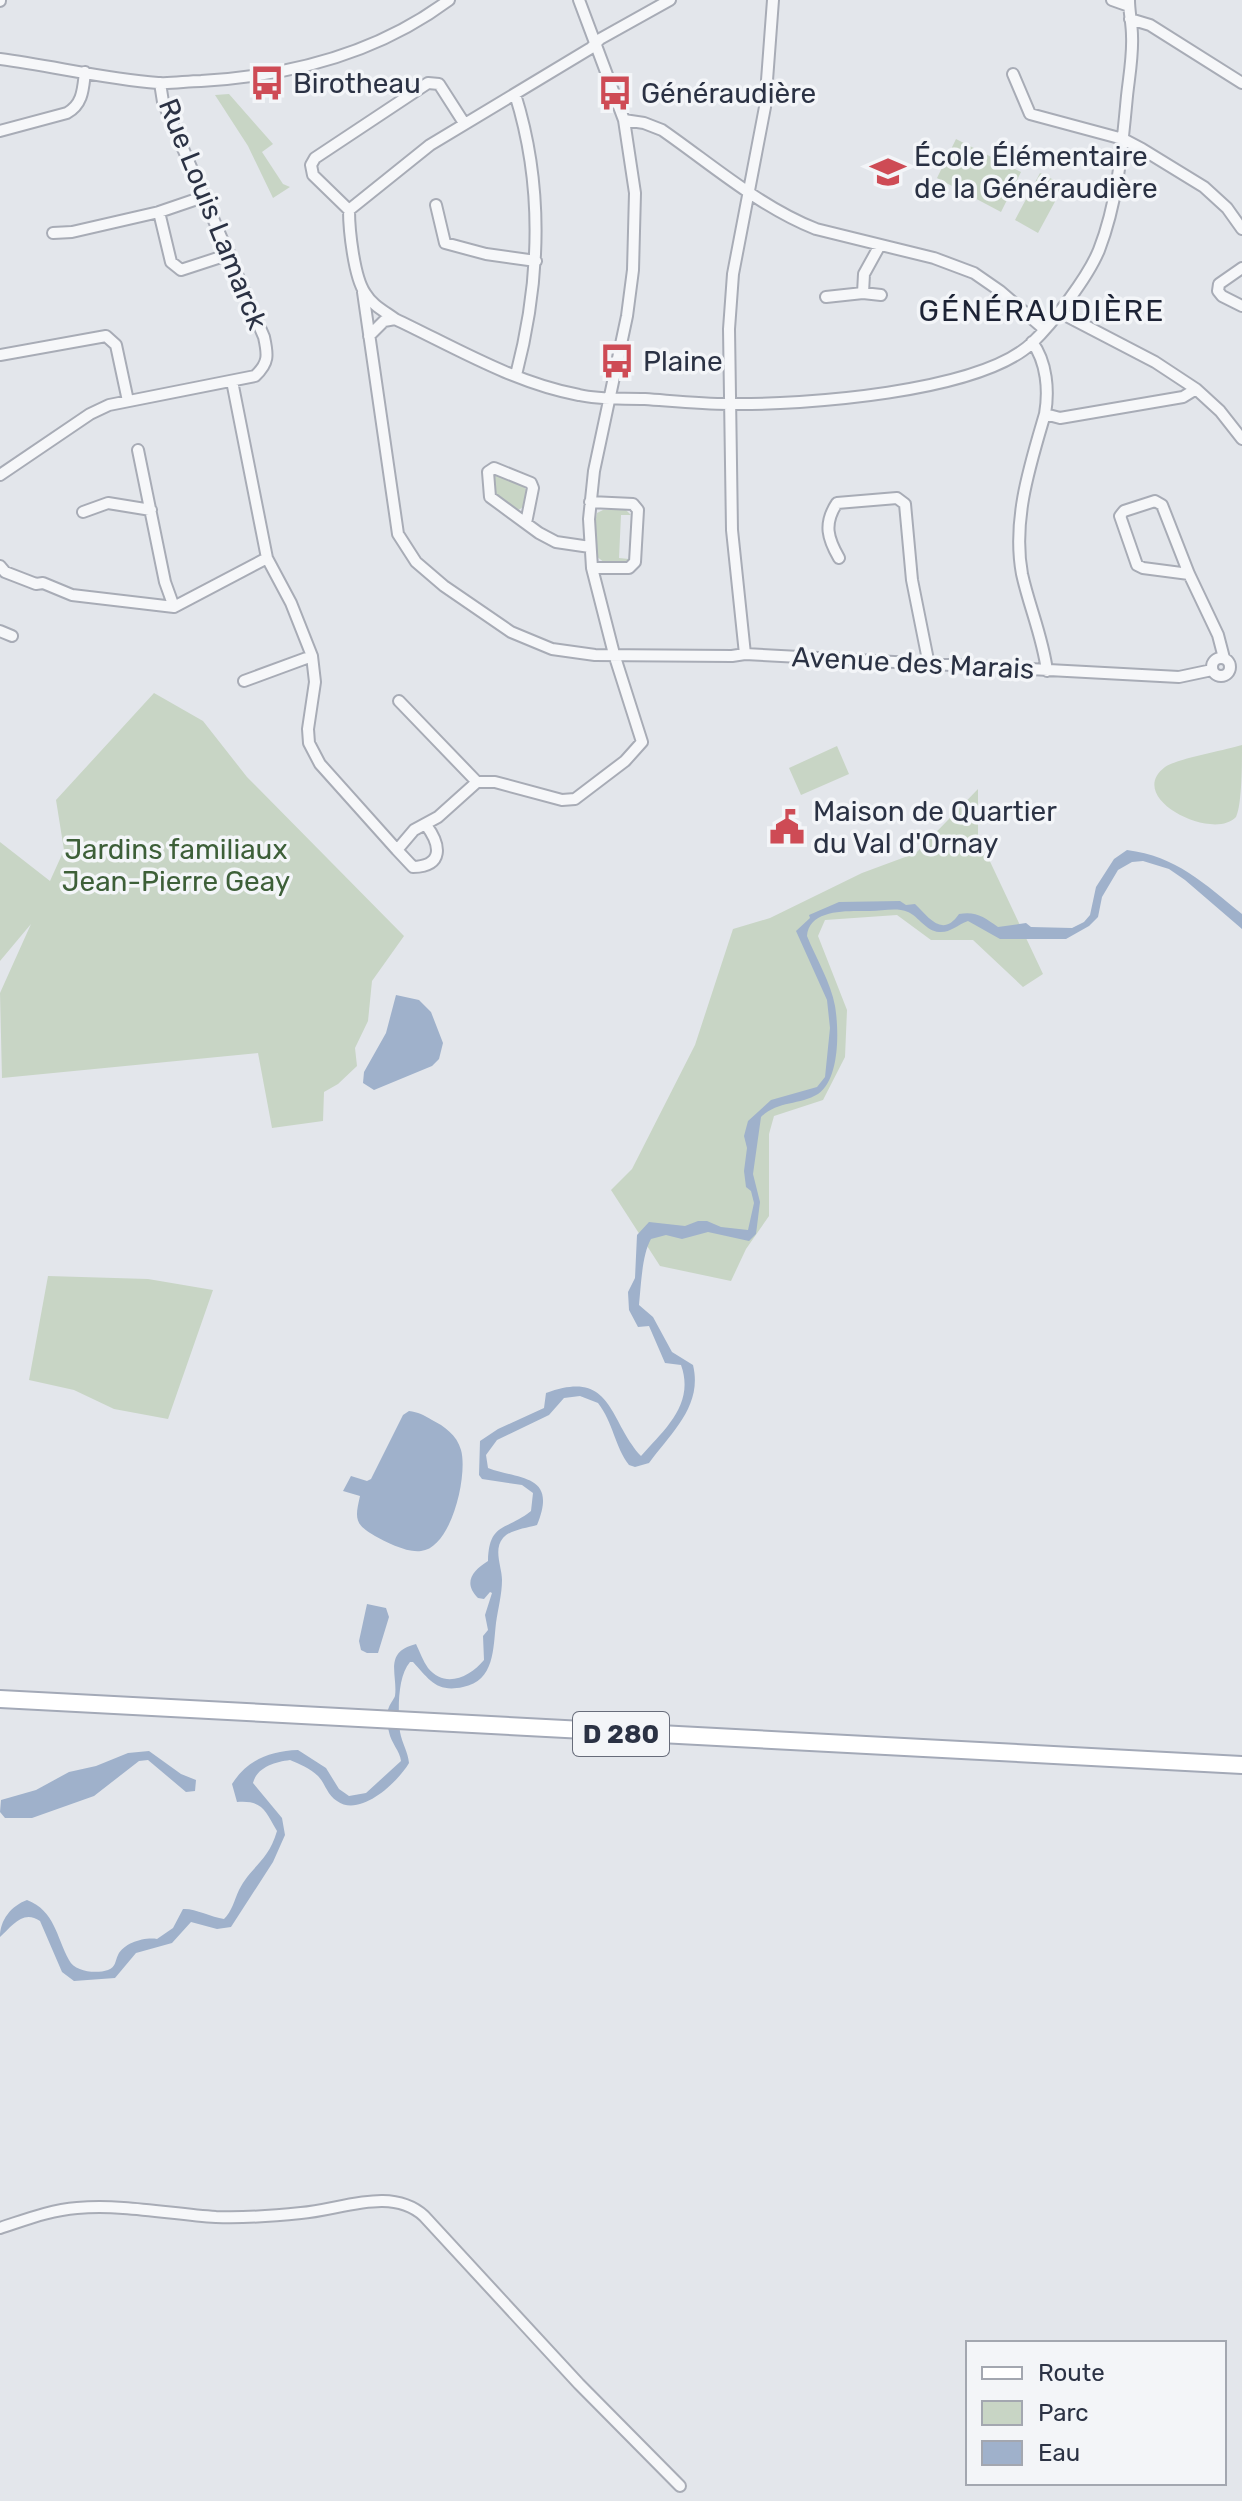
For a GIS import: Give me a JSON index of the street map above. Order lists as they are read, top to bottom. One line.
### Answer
{"streets":{"main road":["D 280"],"street":["Rue Louis Lamarck","Avenue des Marais"]},"districts":["GÉNÉRAUDIÈRE"],"parks":["Jardins familiaux Jean-Pierre Geay"],"places":{"bus stop":["Birotheau","Généraudière","Plaine"],"school or university":["École Élémentaire de la Généraudière"],"public building":["Maison de Quartier du Val d'Ornay"]},"legend":["Route","Parc","Eau"]}
